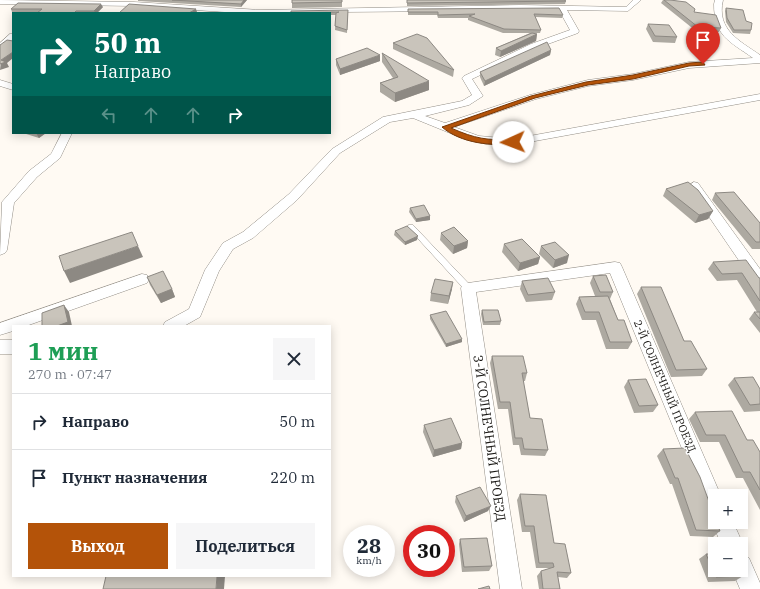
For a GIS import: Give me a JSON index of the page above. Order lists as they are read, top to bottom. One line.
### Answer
{"streets":{"street":["2-Й СОЛНЕЧНЫЙ ПРОЕЗД","3-Й СОЛНЕЧНЫЙ ПРОЕЗД"]},"crossings":[["2-Й СОЛНЕЧНЫЙ ПРОЕЗД","3-Й СОЛНЕЧНЫЙ ПРОЕЗД"]],"page":{"turn":["50 m","Направо"],"heading":["1 мин","270 m · 07:47"],"list":[{"name":"Направо","value":"50 m"},{"name":"Пункт назначения","value":"220 m"}],"map_buttons":["+","−"],"buttons":["Выход","Поделиться"],"speed":"28 km/h","limit":"30"}}
